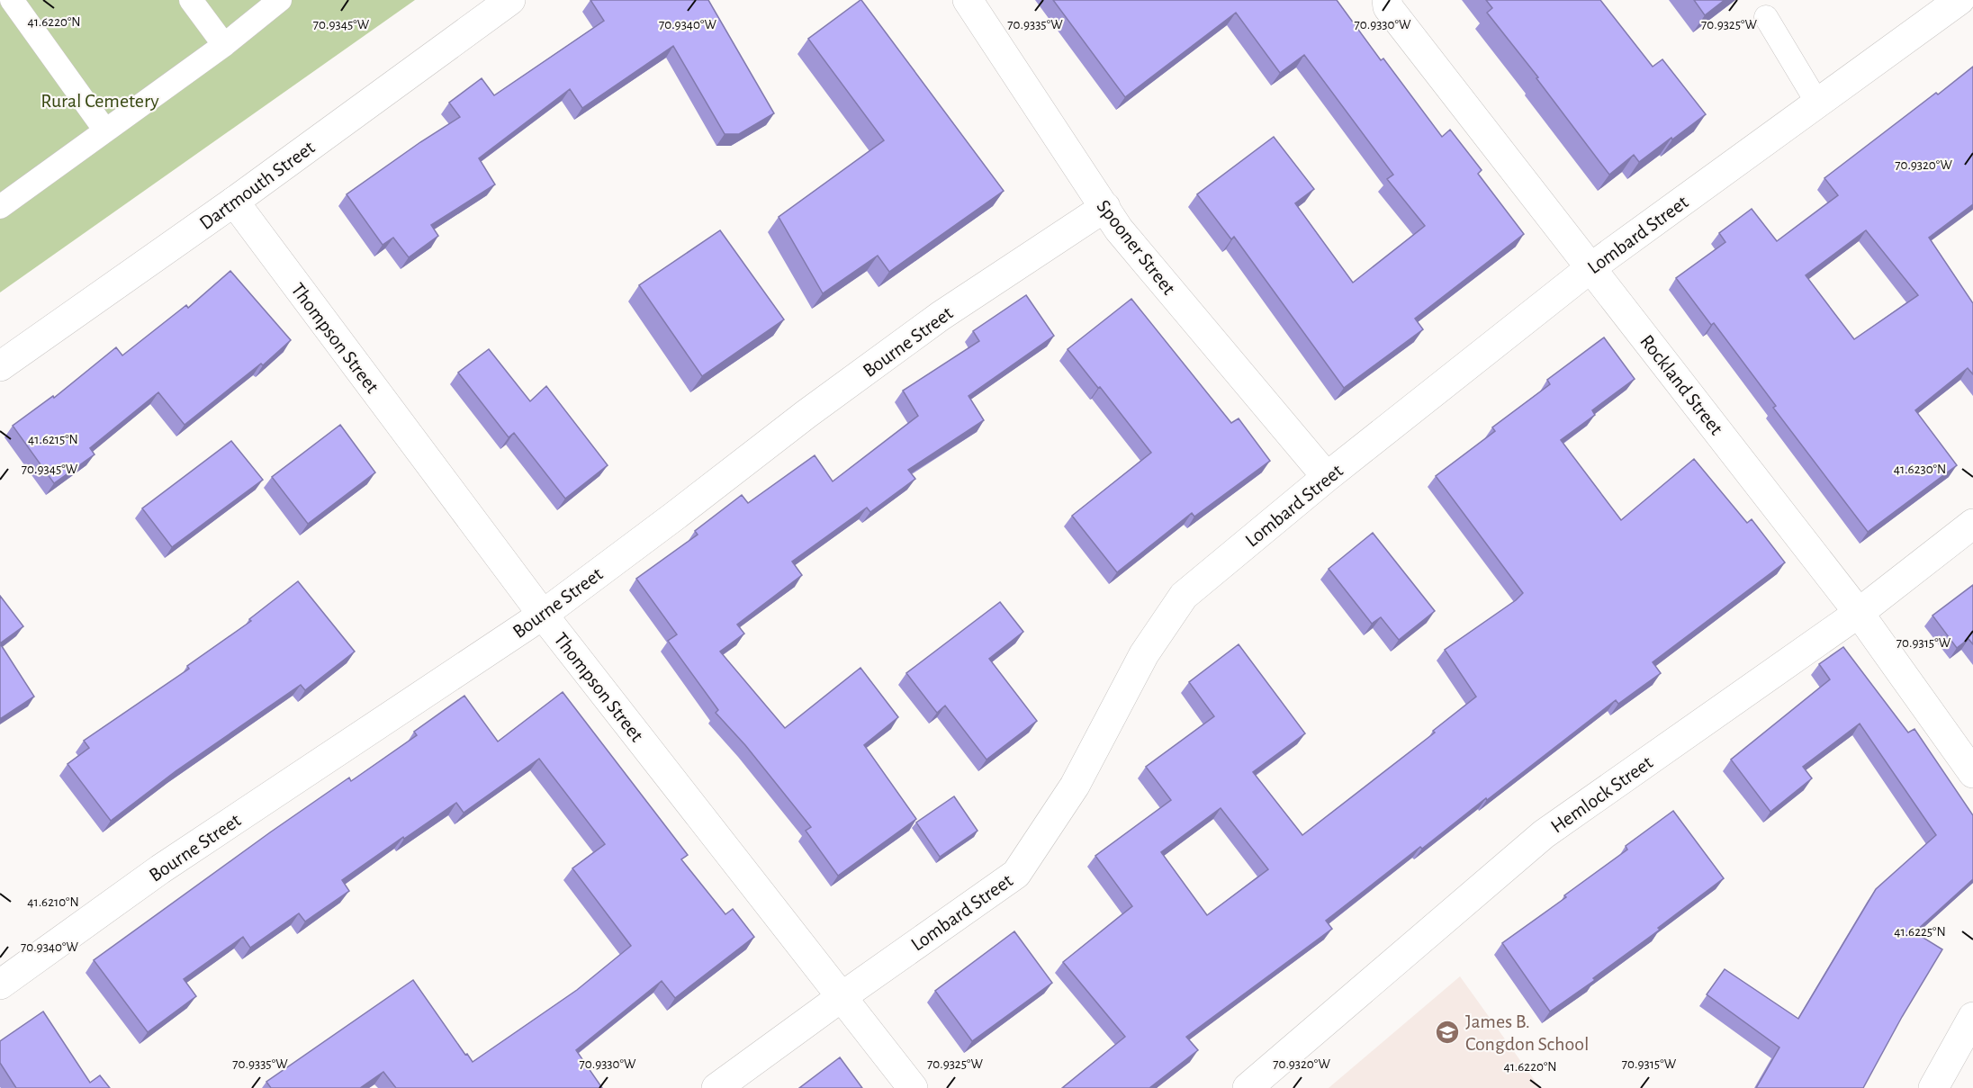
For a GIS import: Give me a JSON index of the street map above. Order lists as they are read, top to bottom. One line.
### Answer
{"streets":{"street":["Dartmouth Street","Lombard Street","Spooner Street","Thompson Street","Bourne Street","Rockland Street","Hemlock Street"]},"crossings":[["Dartmouth Street","Thompson Street"],["Lombard Street","Spooner Street"],["Lombard Street","Thompson Street"],["Lombard Street","Rockland Street"],["Spooner Street","Bourne Street"],["Thompson Street","Bourne Street"],["Rockland Street","Hemlock Street"]],"parks":["Rural Cemetery"],"places":{"school or university":["James B. Congdon School"]},"coordinates":["41.6220°N","70.9345°W","70.9340°W","70.9335°W","70.9330°W","70.9325°W","70.9320°W","41.6215°N","41.6230°N","70.9315°W","41.6210°N","41.6225°N"]}
